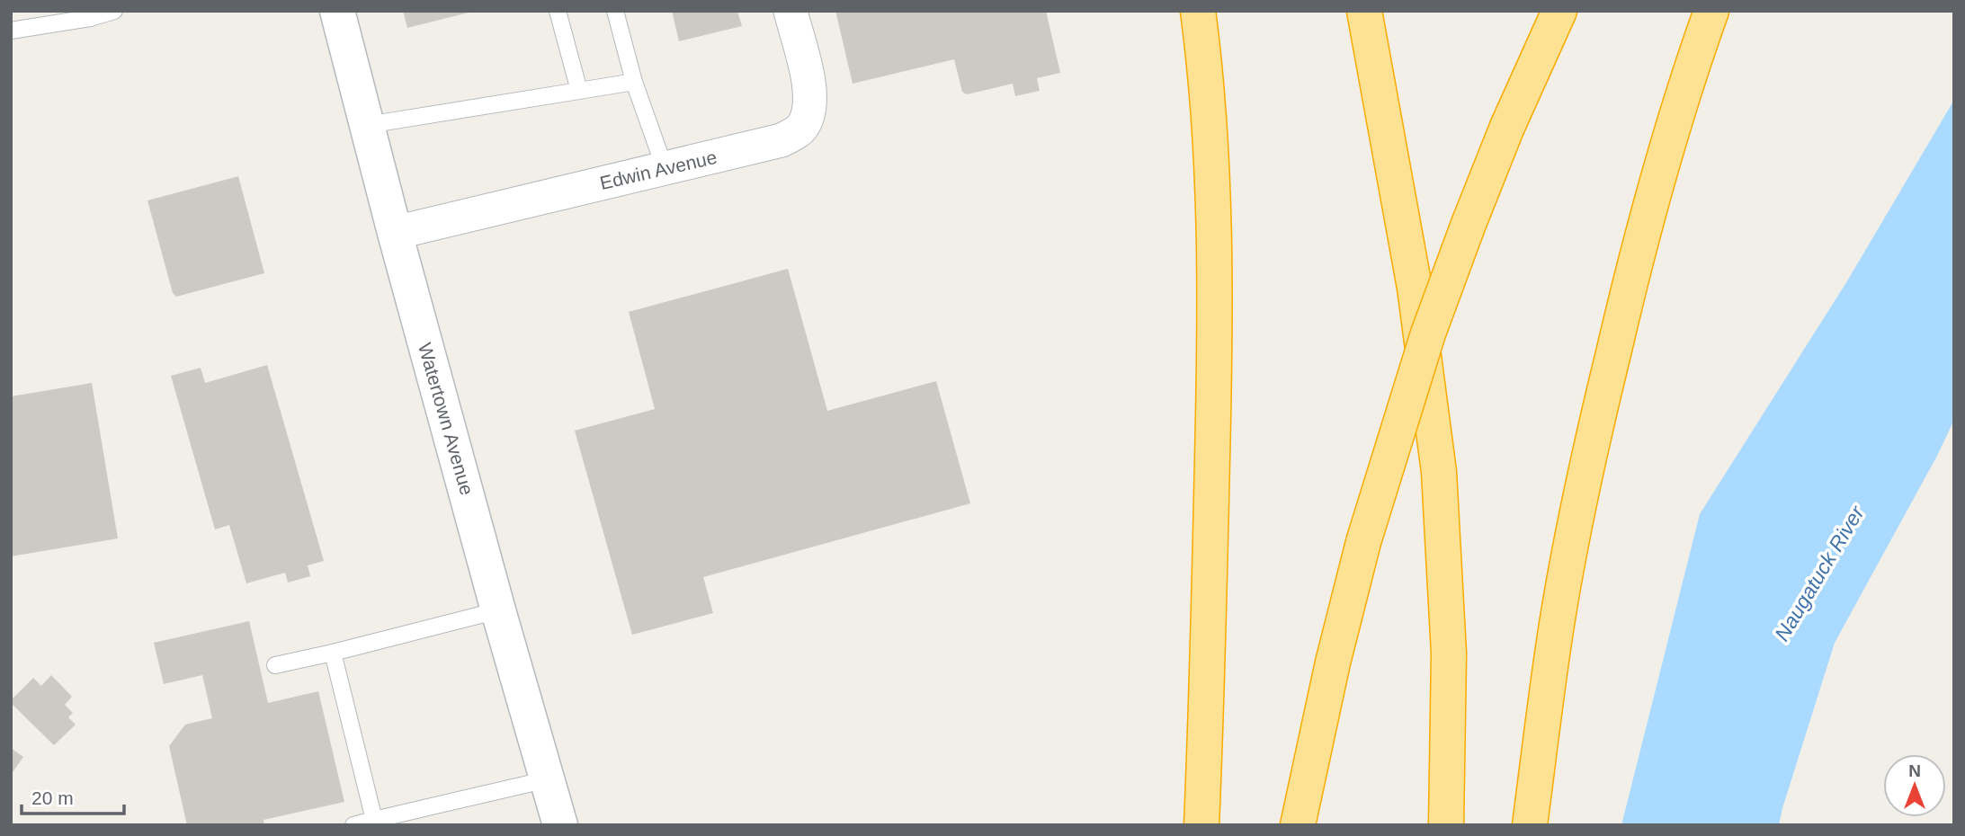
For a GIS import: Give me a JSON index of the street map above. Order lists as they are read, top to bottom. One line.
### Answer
{"streets":{"main road":["Watertown Avenue"],"street":["Edwin Avenue"]},"crossings":[["Edwin Avenue","Watertown Avenue"]],"water":["Naugatuck River"],"scale_bar":"20 m","north":"top"}
